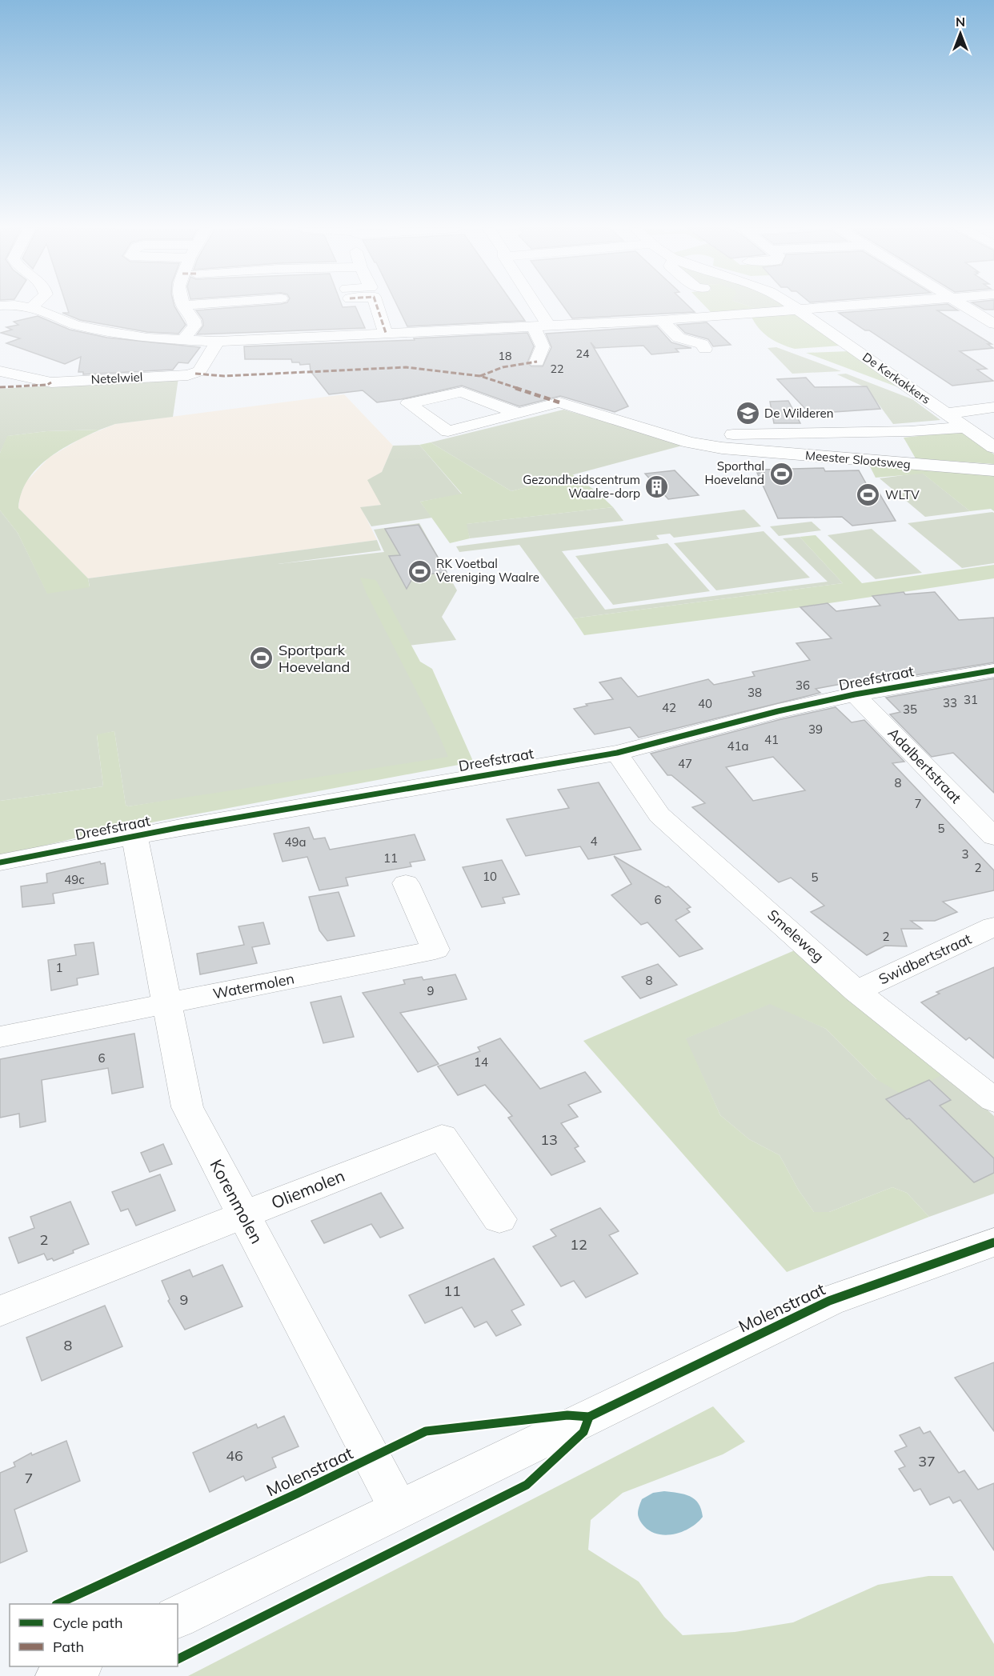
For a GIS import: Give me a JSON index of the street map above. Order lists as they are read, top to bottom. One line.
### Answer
{"streets":{"street":["Netelwiel","De Kerkakkers","Meester Slootsweg","Dreefstraat","Adalbertstraat","Smeleweg","Swidbertstraat","Watermolen","Oliemolen","Korenmolen","Molenstraat"]},"crossings":[["De Kerkakkers","Meester Slootsweg"],["Dreefstraat","Adalbertstraat"],["Dreefstraat","Smeleweg"],["Dreefstraat","Korenmolen"],["Smeleweg","Swidbertstraat"],["Watermolen","Korenmolen"],["Oliemolen","Korenmolen"],["Korenmolen","Molenstraat"]],"places":{"school or university":["De Wilderen"],"sports":["Sporthal Hoeveland","WLTV","RK Voetbal Vereniging Waalre","Sportpark Hoeveland"],"building":["Gezondheidscentrum Waalre-dorp"]},"house_numbers":["24","18","22","36","38","31","33","40","42","35","39","41","41a","47","8","7","5","4","49a","3","11","2","10","5","49c","6","2","1","8","9","6","14","13","2","12","11","9","8","46","37","7"],"legend":["Cycle path","Path"],"north":"top"}
